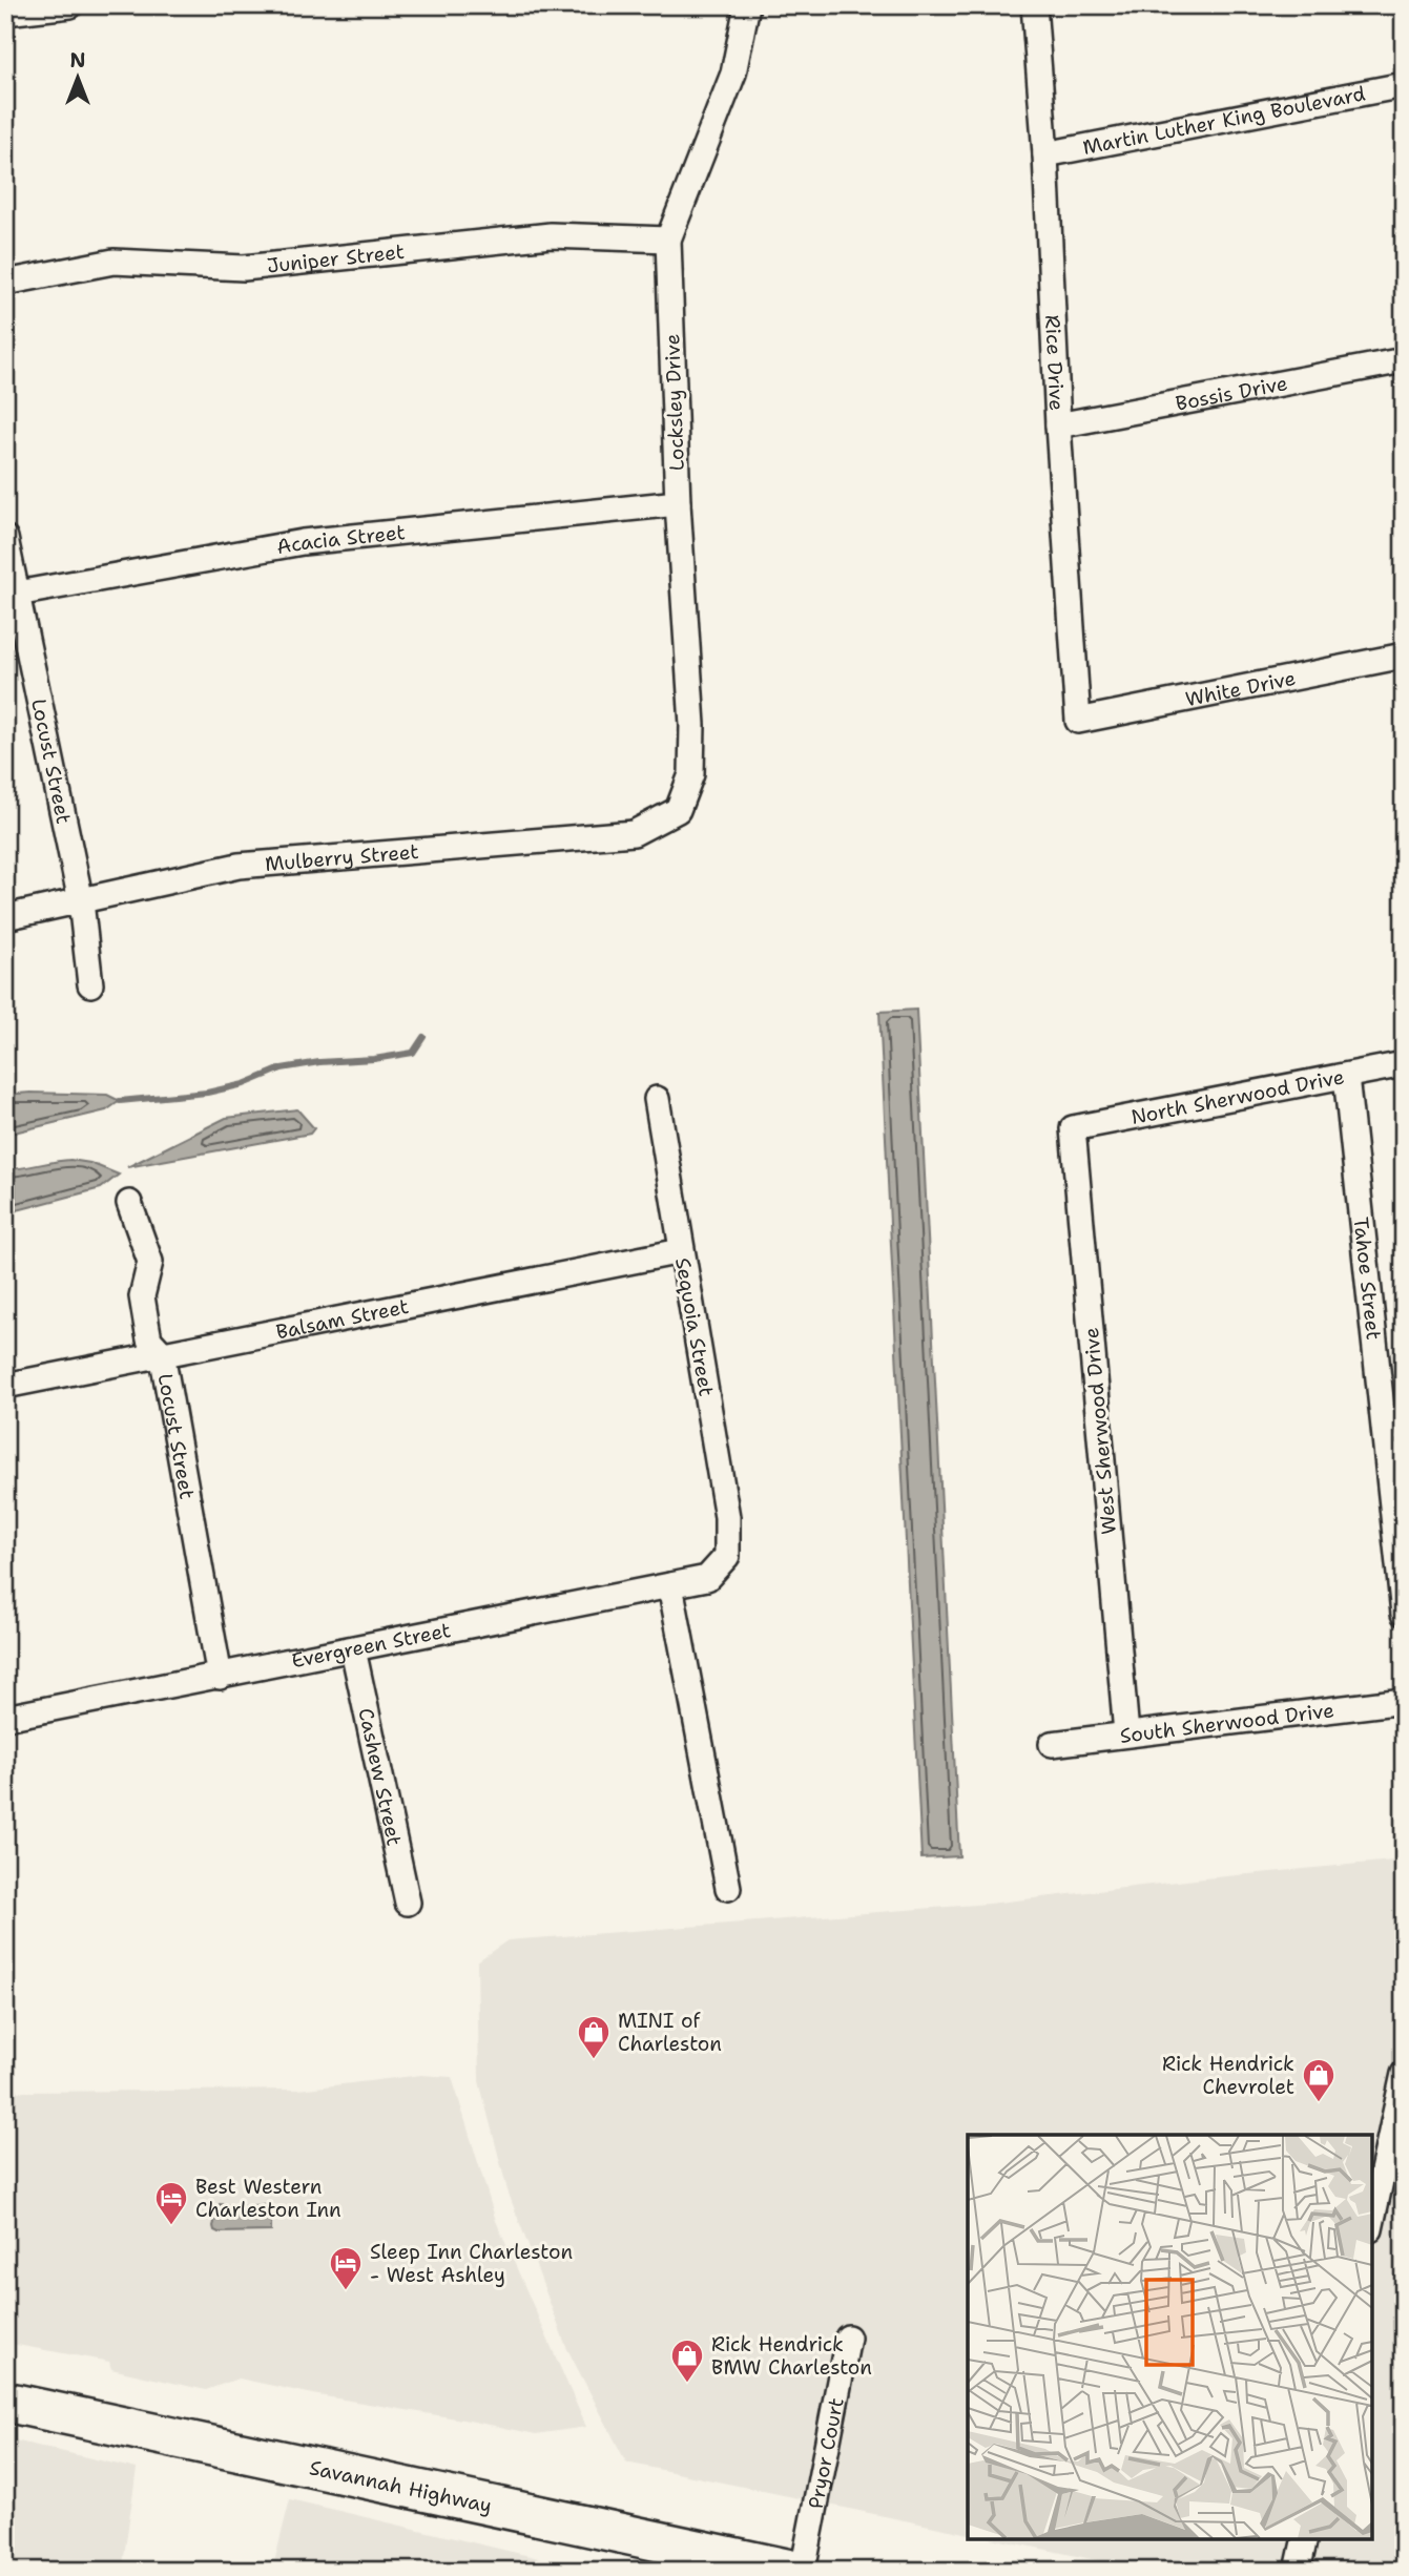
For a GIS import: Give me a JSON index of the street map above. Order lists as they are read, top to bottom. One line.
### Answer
{"streets":{"highway":["Savannah Highway"],"street":["Martin Luther King Boulevard","Juniper Street","Rice Drive","Bossis Drive","Locksley Drive","Acacia Street","White Drive","Locust Street","Mulberry Street","North Sherwood Drive","Tahoe Street","Balsam Street","Sequoia Street","West Sherwood Drive","Evergreen Street","South Sherwood Drive","Cashew Street","Pryor Court"]},"crossings":[["Martin Luther King Boulevard","Rice Drive"],["Juniper Street","Locksley Drive"],["Rice Drive","Bossis Drive"],["Rice Drive","White Drive"],["Locksley Drive","Acacia Street"],["Locksley Drive","Mulberry Street"],["Acacia Street","Locust Street"],["Locust Street","Mulberry Street"],["Locust Street","Balsam Street"],["Locust Street","Evergreen Street"],["North Sherwood Drive","Tahoe Street"],["North Sherwood Drive","West Sherwood Drive"],["Balsam Street","Sequoia Street"],["Sequoia Street","Evergreen Street"],["West Sherwood Drive","South Sherwood Drive"],["Evergreen Street","Cashew Street"]],"places":{"shop":["MINI of Charleston","Rick Hendrick Chevrolet","Rick Hendrick BMW Charleston"],"hotel":["Best Western Charleston Inn","Sleep Inn Charleston - West Ashley"]},"north":"top"}
